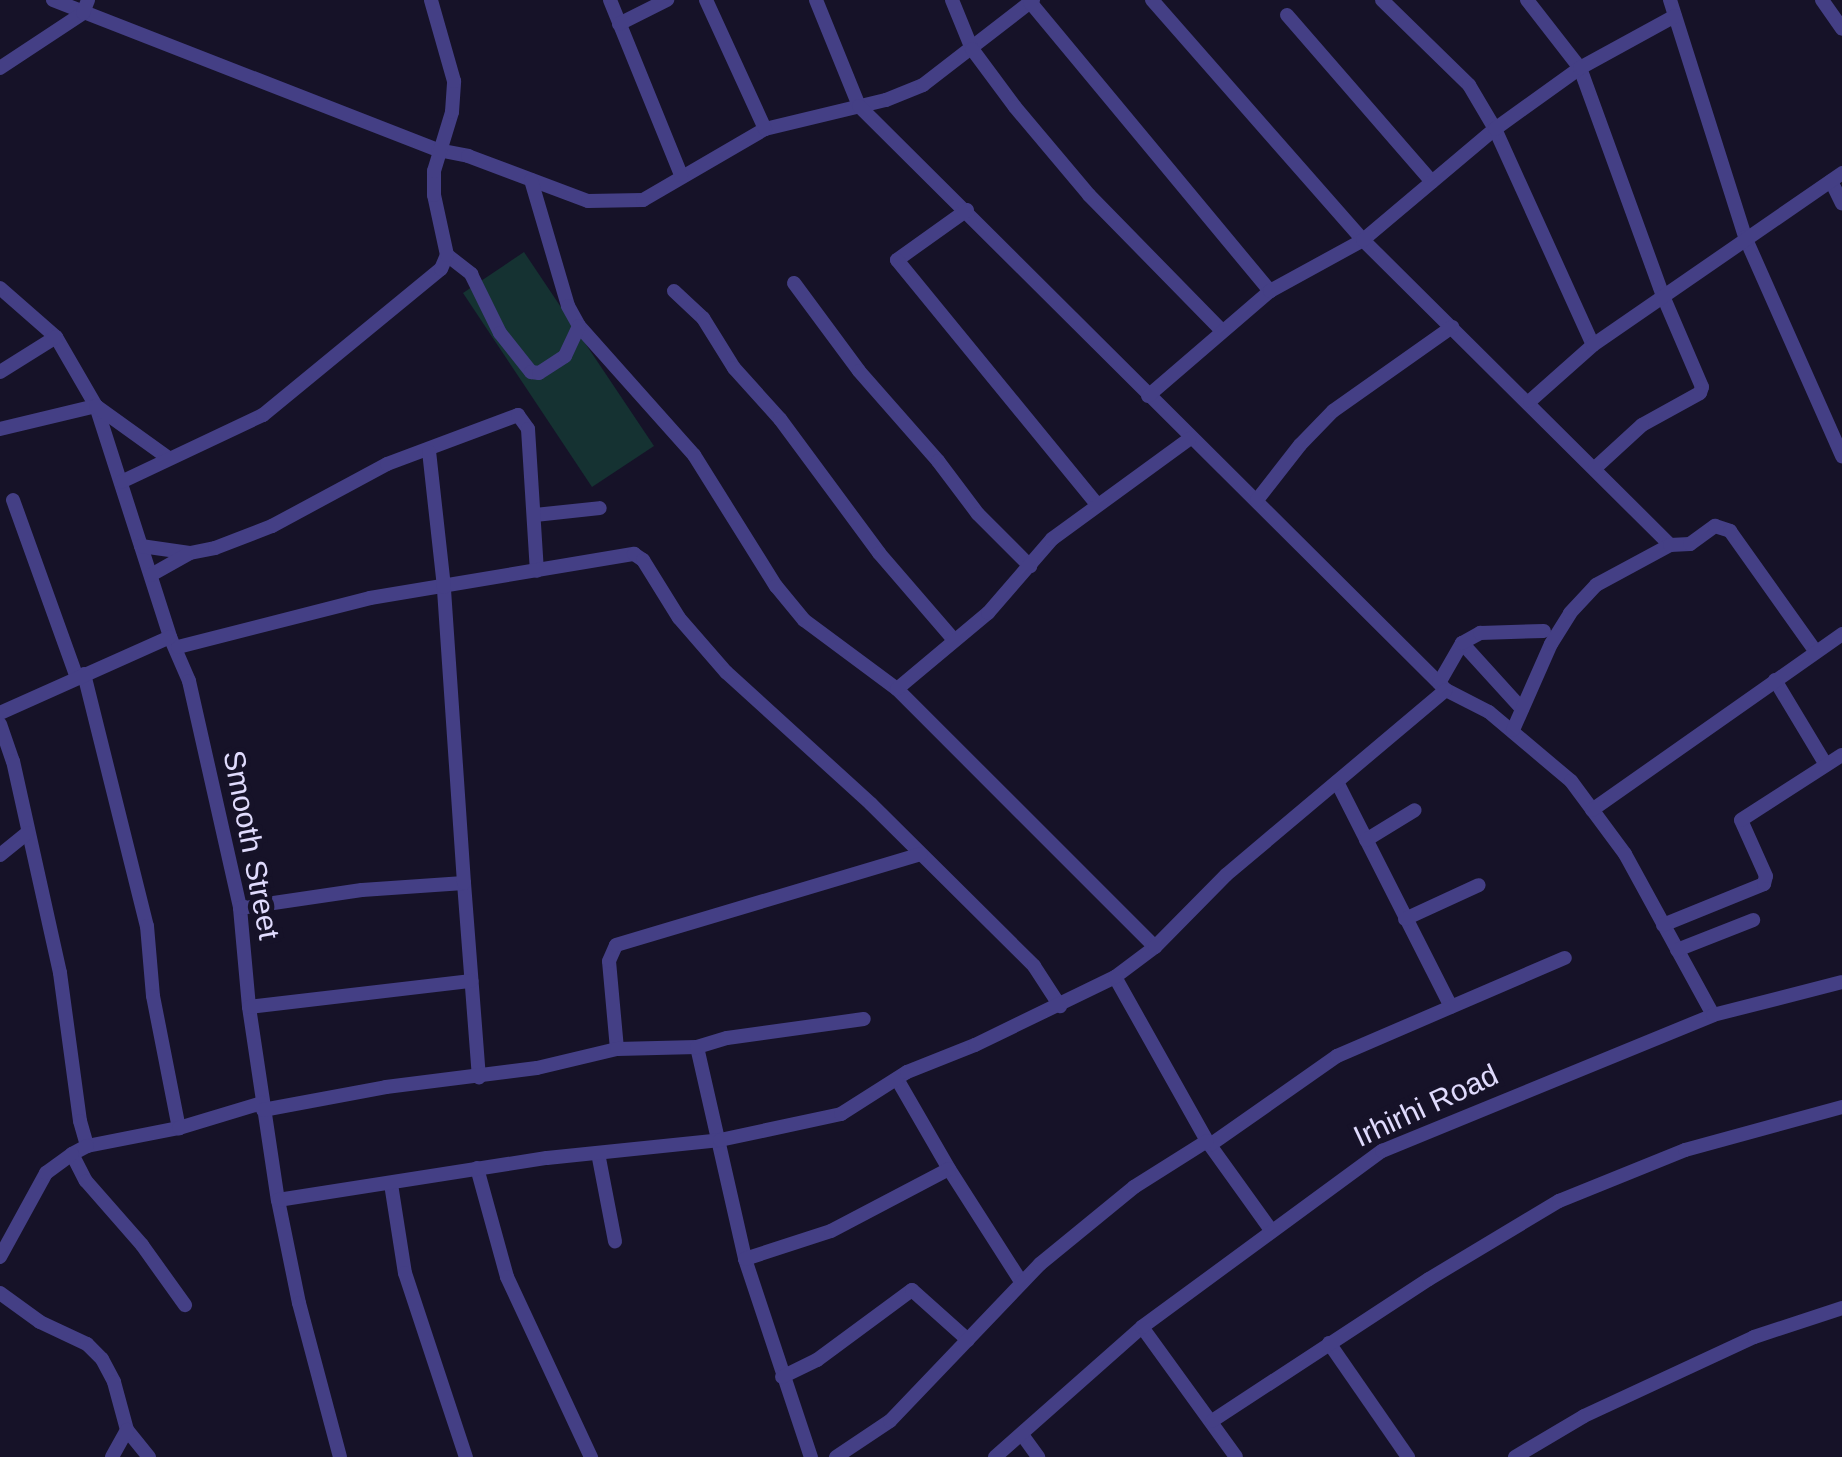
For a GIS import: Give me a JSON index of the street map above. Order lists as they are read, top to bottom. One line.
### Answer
{"streets":{"street":["Smooth Street","Irhirhi Road"]}}
